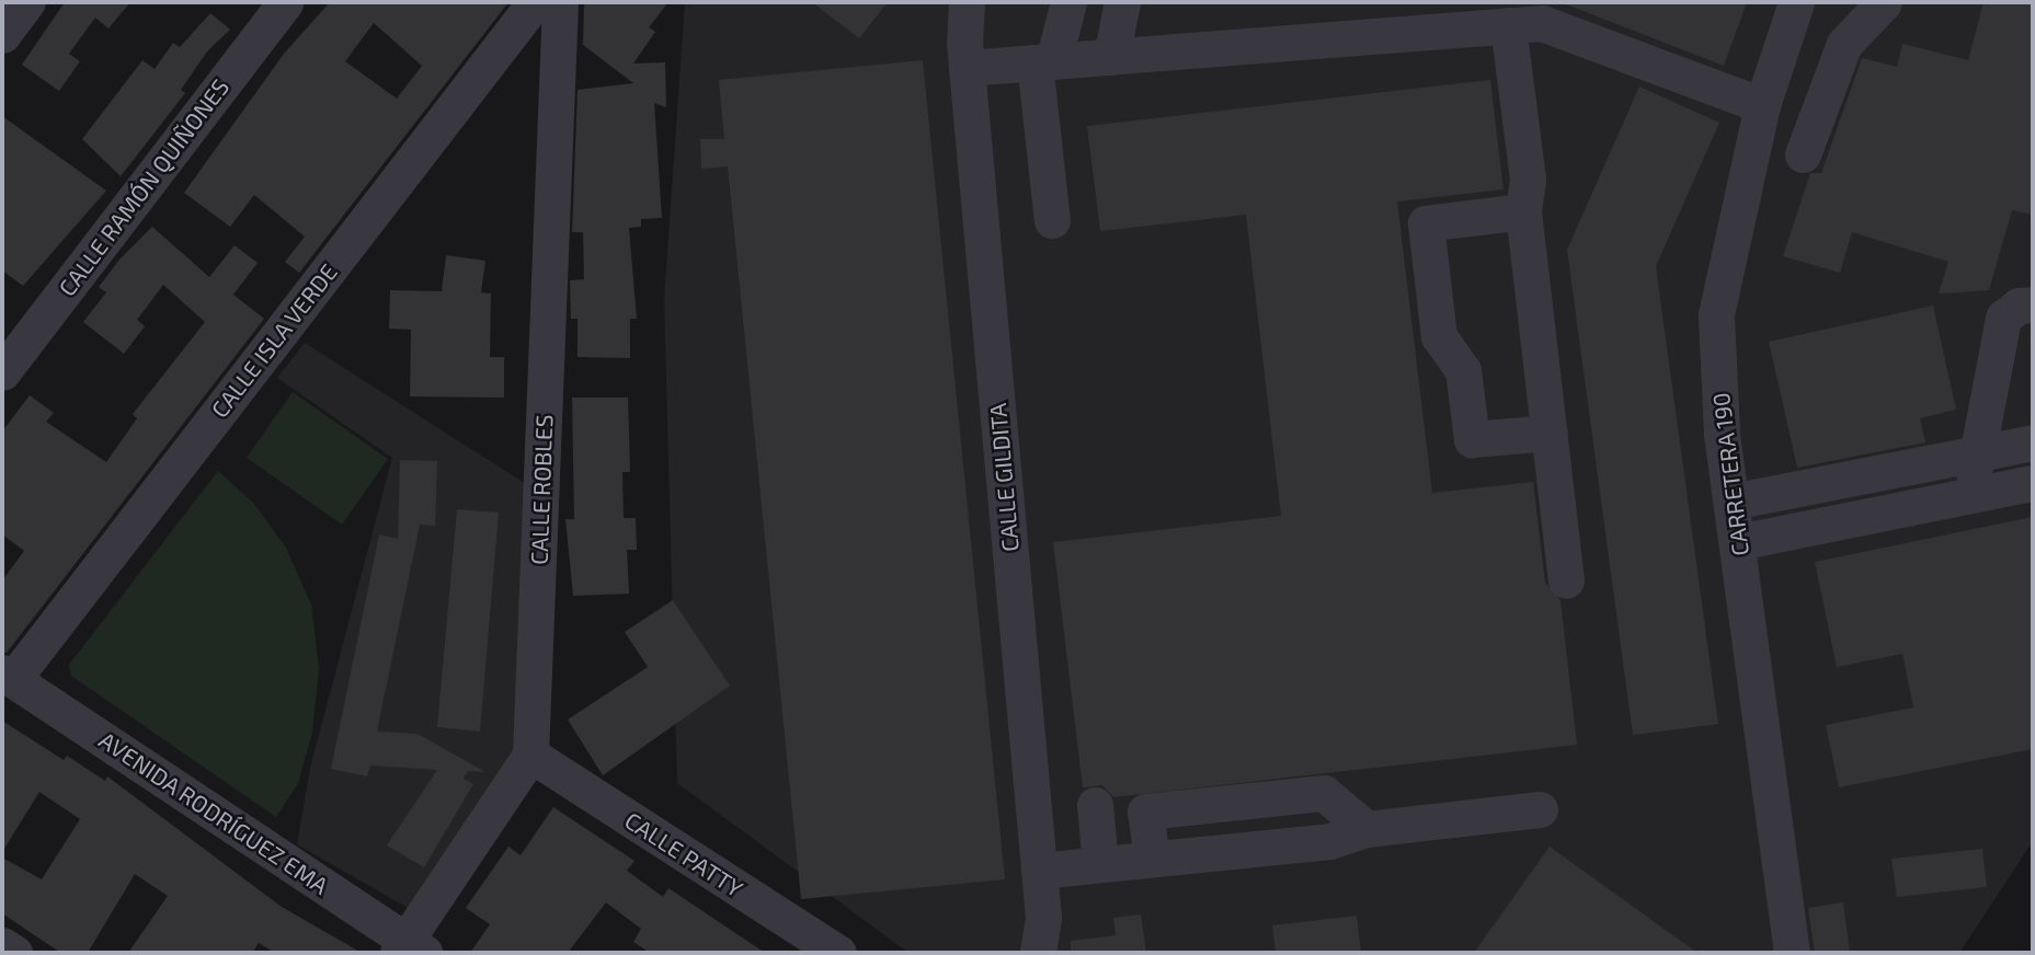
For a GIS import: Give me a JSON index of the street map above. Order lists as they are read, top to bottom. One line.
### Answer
{"streets":{"street":["CALLE RAMÓN QUIÑONES","CALLE ISLA VERDE","CARRETERA 190","CALLE GILDITA","CALLE ROBLES","AVENIDA RODRÍGUEZ EMA","CALLE PATTY"]},"crossings":[["CALLE ISLA VERDE","AVENIDA RODRÍGUEZ EMA"],["CALLE ROBLES","CALLE PATTY"]]}
